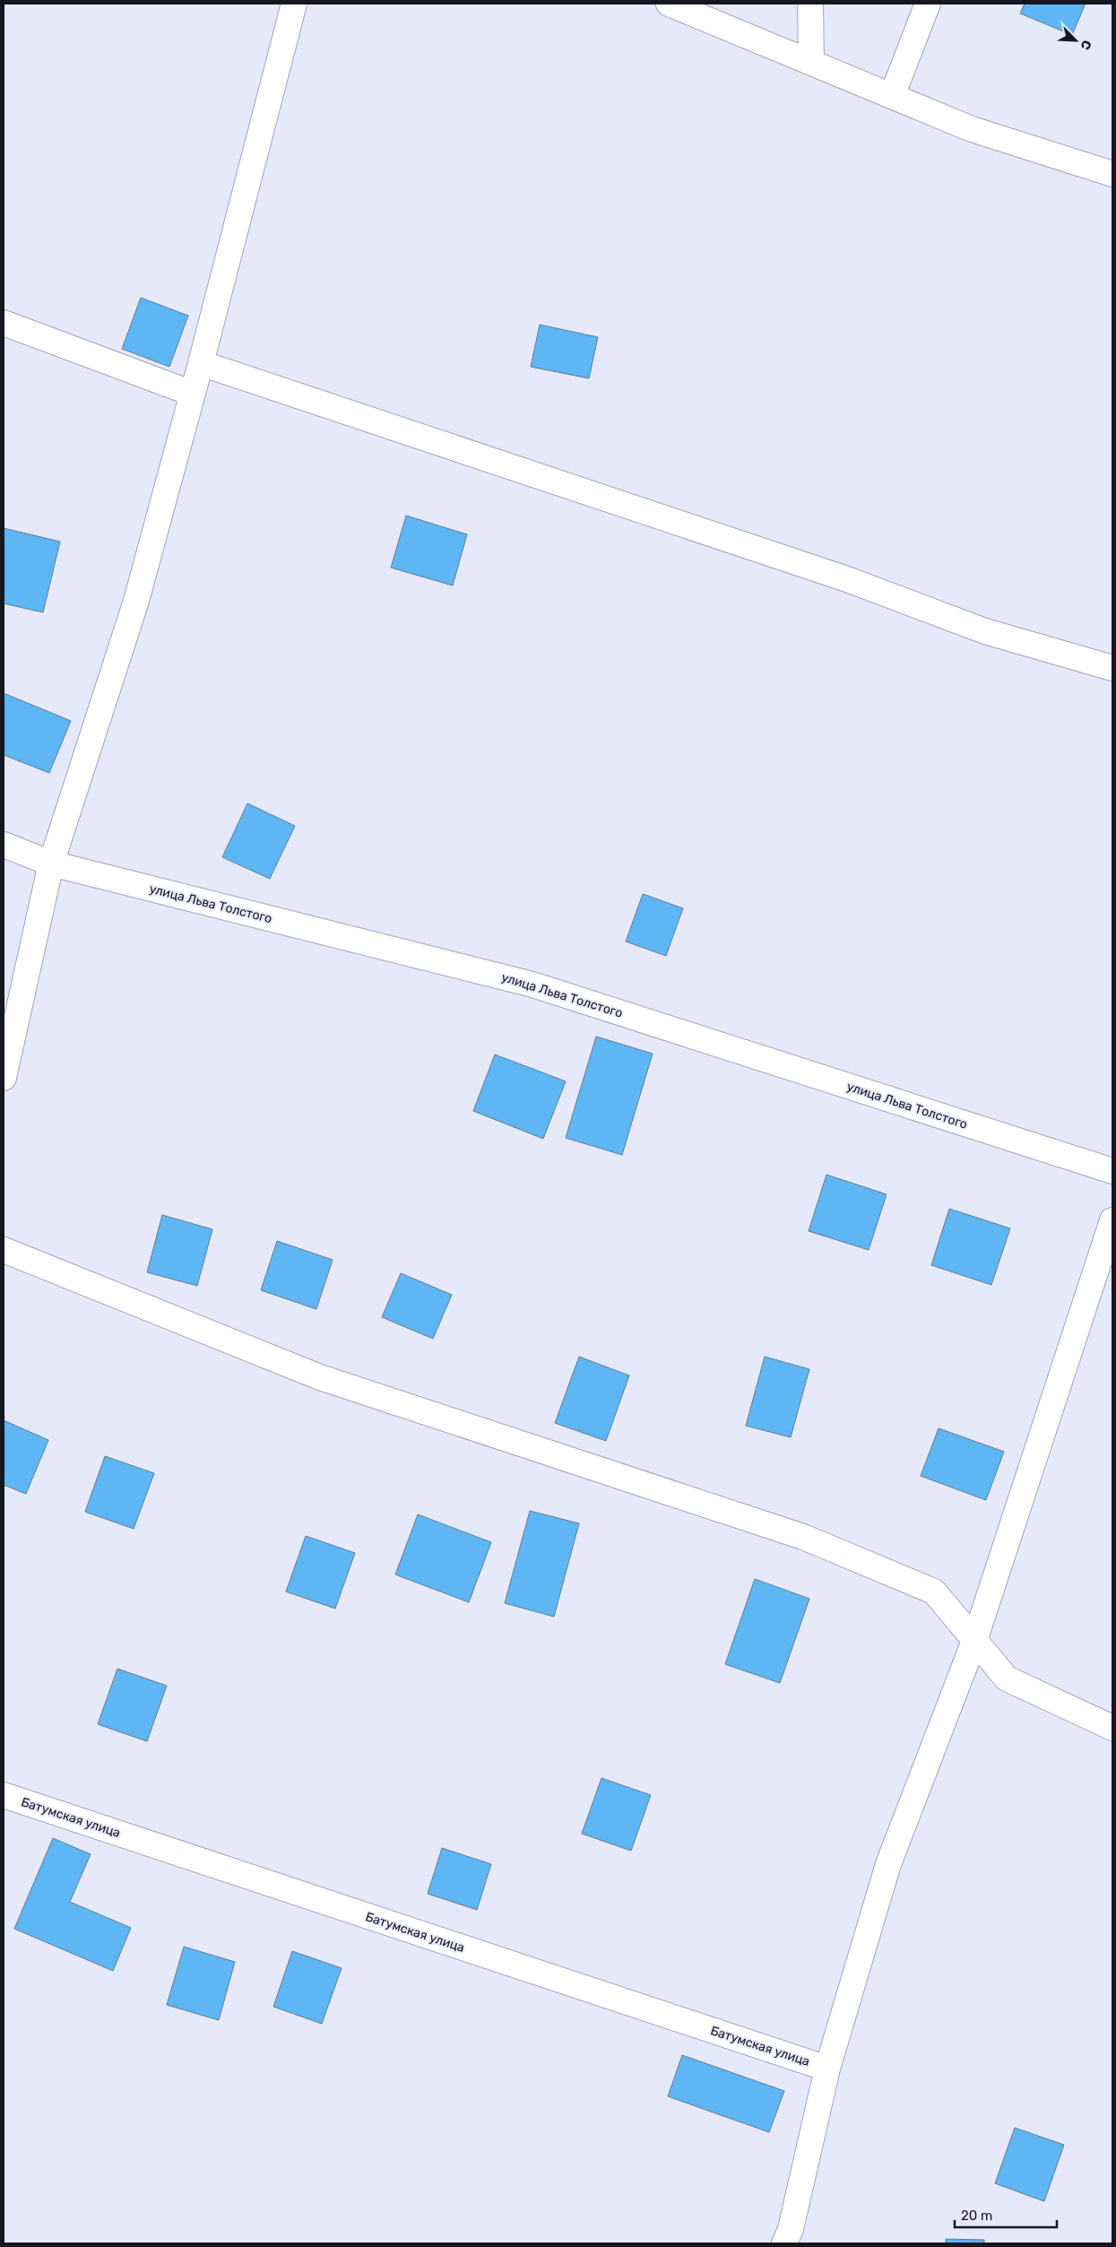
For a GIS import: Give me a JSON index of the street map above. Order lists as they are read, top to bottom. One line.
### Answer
{"streets":{"street":["улица Льва Толстого","Батумская улица"]},"scale_bar":"20 m","north":"bottom right"}
